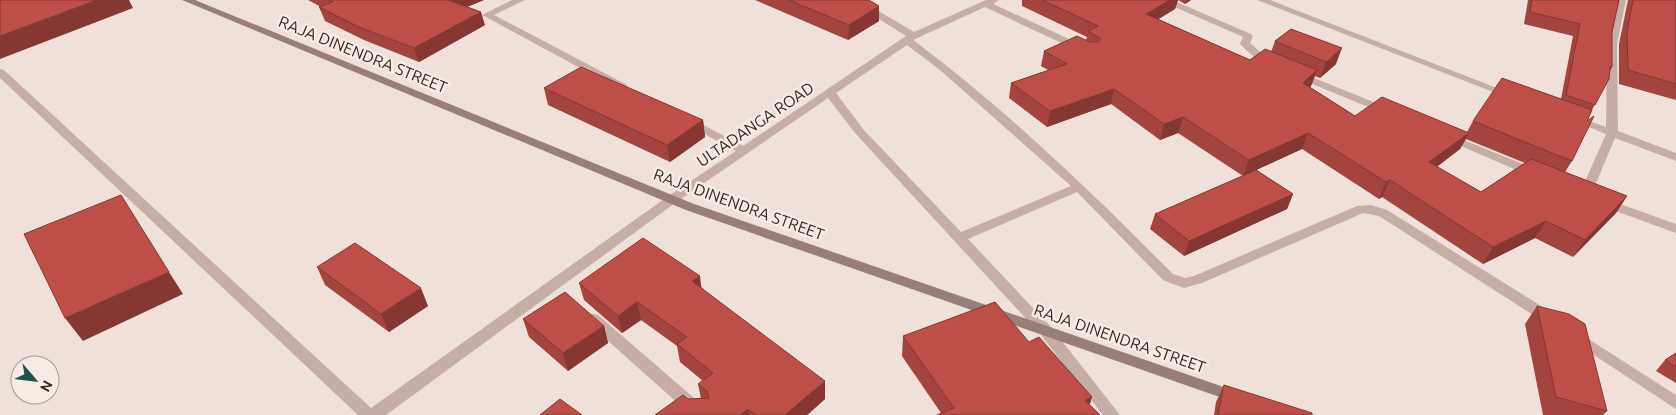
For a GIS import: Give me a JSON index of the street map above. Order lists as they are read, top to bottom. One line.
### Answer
{"streets":{"main road":["RAJA DINENDRA STREET"],"street":["ULTADANGA ROAD"]},"crossings":[["RAJA DINENDRA STREET","ULTADANGA ROAD"]],"north":"bottom right"}
